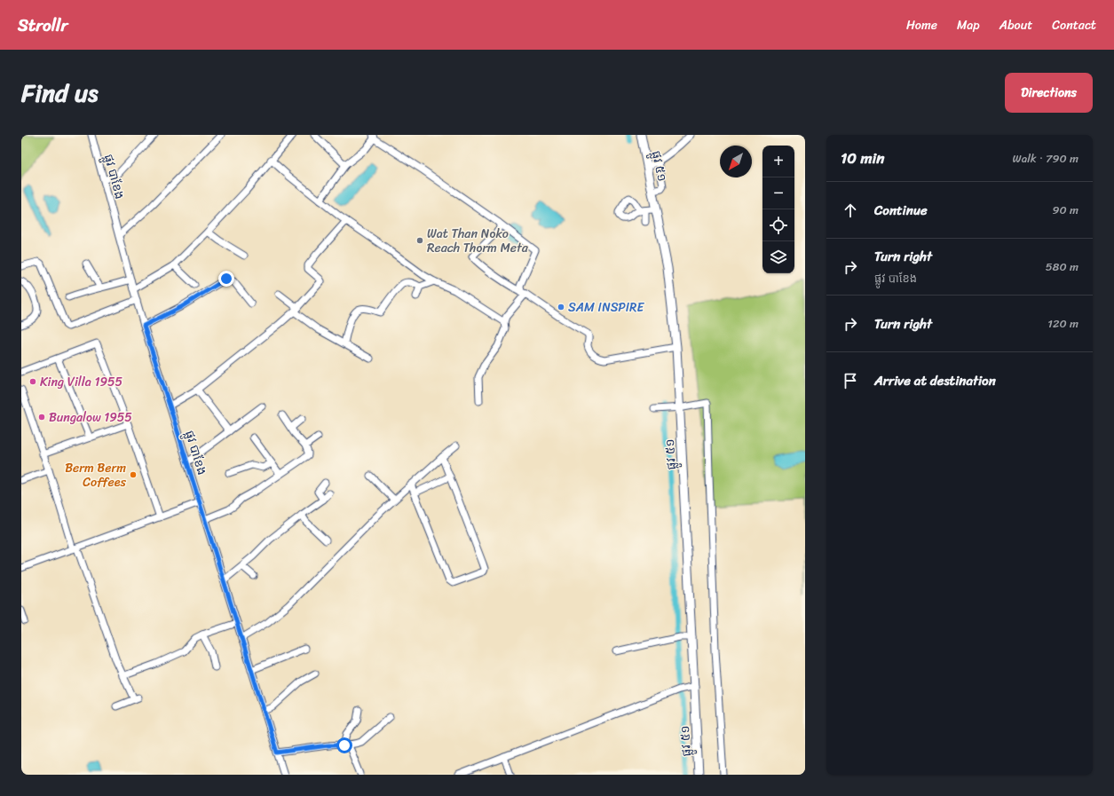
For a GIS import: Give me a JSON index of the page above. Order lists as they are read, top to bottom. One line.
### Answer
{"streets":{"main road":["ផ្លូវ ៥១"],"street":["ផ្លូវ បាខែង"]},"places":["Wat Than Noko Reach Thorm Meta","SAM INSPIRE","King Villa 1955","Bungalow 1955","Berm Berm Coffees"],"north":"bottom left","page":{"header":"Strollr","nav":["Home","Map","About","Contact"],"title":"Find us","buttons":"Directions","heading":["10 min","Walk · 790 m"],"map_buttons":["+","−"],"list":[["Continue","90 m"],["Turn right","ផ្លូវ បាខែង","580 m"],["Turn right","120 m"],"Arrive at destination"]}}
